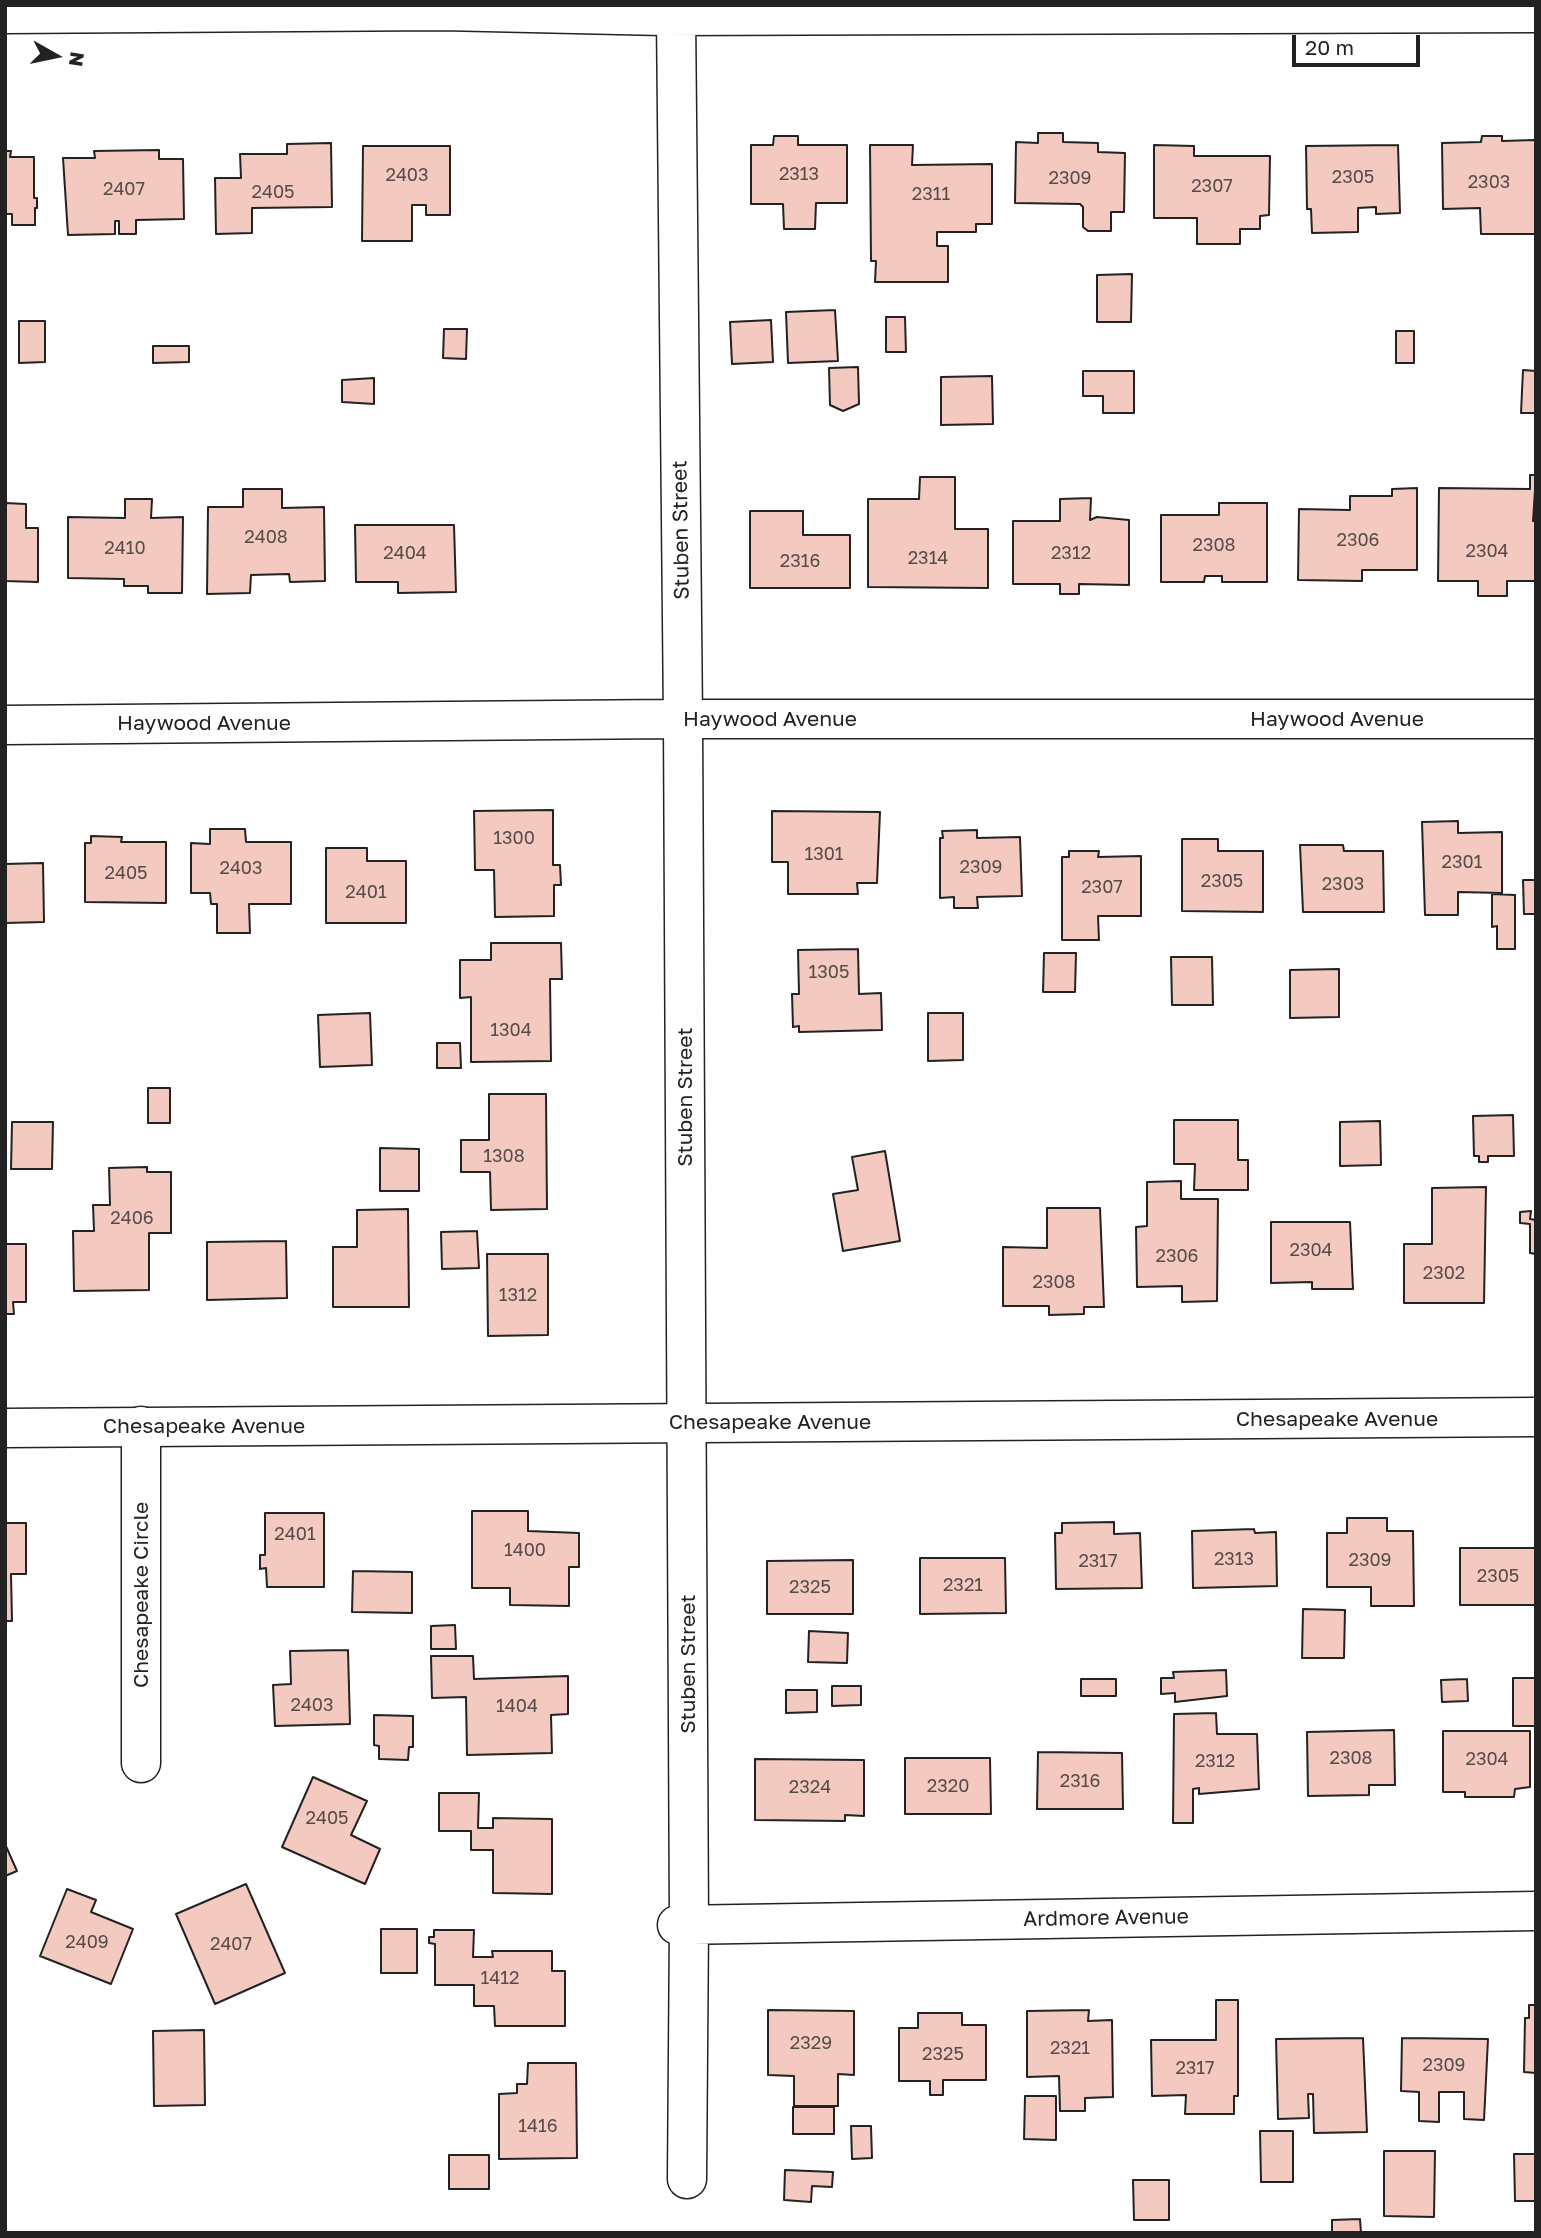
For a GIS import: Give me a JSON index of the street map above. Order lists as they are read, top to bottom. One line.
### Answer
{"streets":{"street":["Stuben Street","Haywood Avenue","Chesapeake Avenue","Chesapeake Circle","Ardmore Avenue"]},"crossings":[["Stuben Street","Haywood Avenue"],["Stuben Street","Chesapeake Avenue"],["Stuben Street","Ardmore Avenue"],["Chesapeake Avenue","Chesapeake Circle"]],"house_numbers":["2313","2403","2305","2309","2303","2307","2407","2405","2311","2408","2306","2308","2410","2304","2404","2312","2314","2316","1300","1301","2301","2309","2403","2405","2305","2303","2307","2401","1305","1304","1308","2406","2304","2306","2302","2308","1312","2401","1400","2313","2309","2317","2305","2321","2325","2403","1404","2308","2304","2312","2316","2320","2324","2405","2409","2407","1412","2329","2321","2325","2309","2317","1416"],"scale_bar":"20 m","north":"right"}
